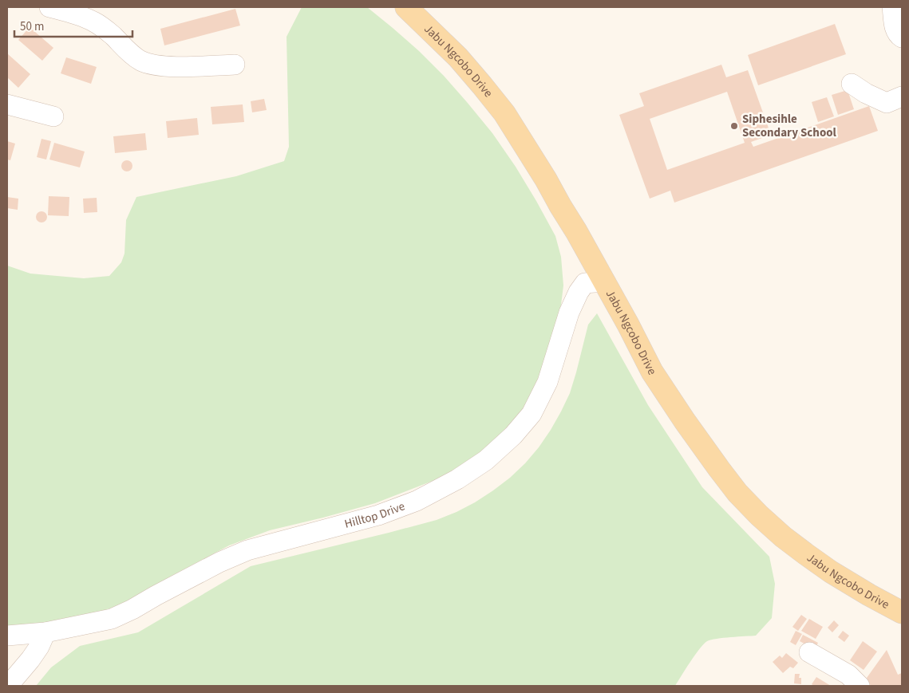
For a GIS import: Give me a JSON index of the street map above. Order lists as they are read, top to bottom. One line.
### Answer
{"streets":{"main road":["Jabu Ngcobo Drive"],"street":["Hilltop Drive"]},"crossings":[["Jabu Ngcobo Drive","Hilltop Drive"]],"places":["Siphesihle Secondary School"],"scale_bar":"50 m"}
